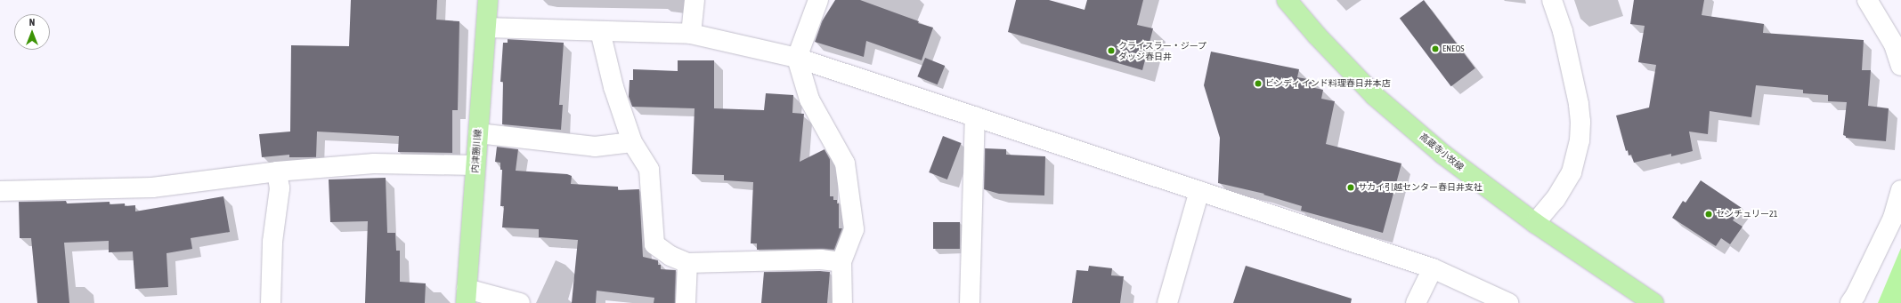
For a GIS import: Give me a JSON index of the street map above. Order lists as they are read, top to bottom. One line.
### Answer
{"streets":{"main road":["内津勝川線","高蔵寺小牧線"]},"places":["ENEOS","クライスラー・ジープ ダッジ春日井","ビンディ インド料理春日井本店","サカイ引越センター春日井支社","センチュリー21"],"north":"top"}
